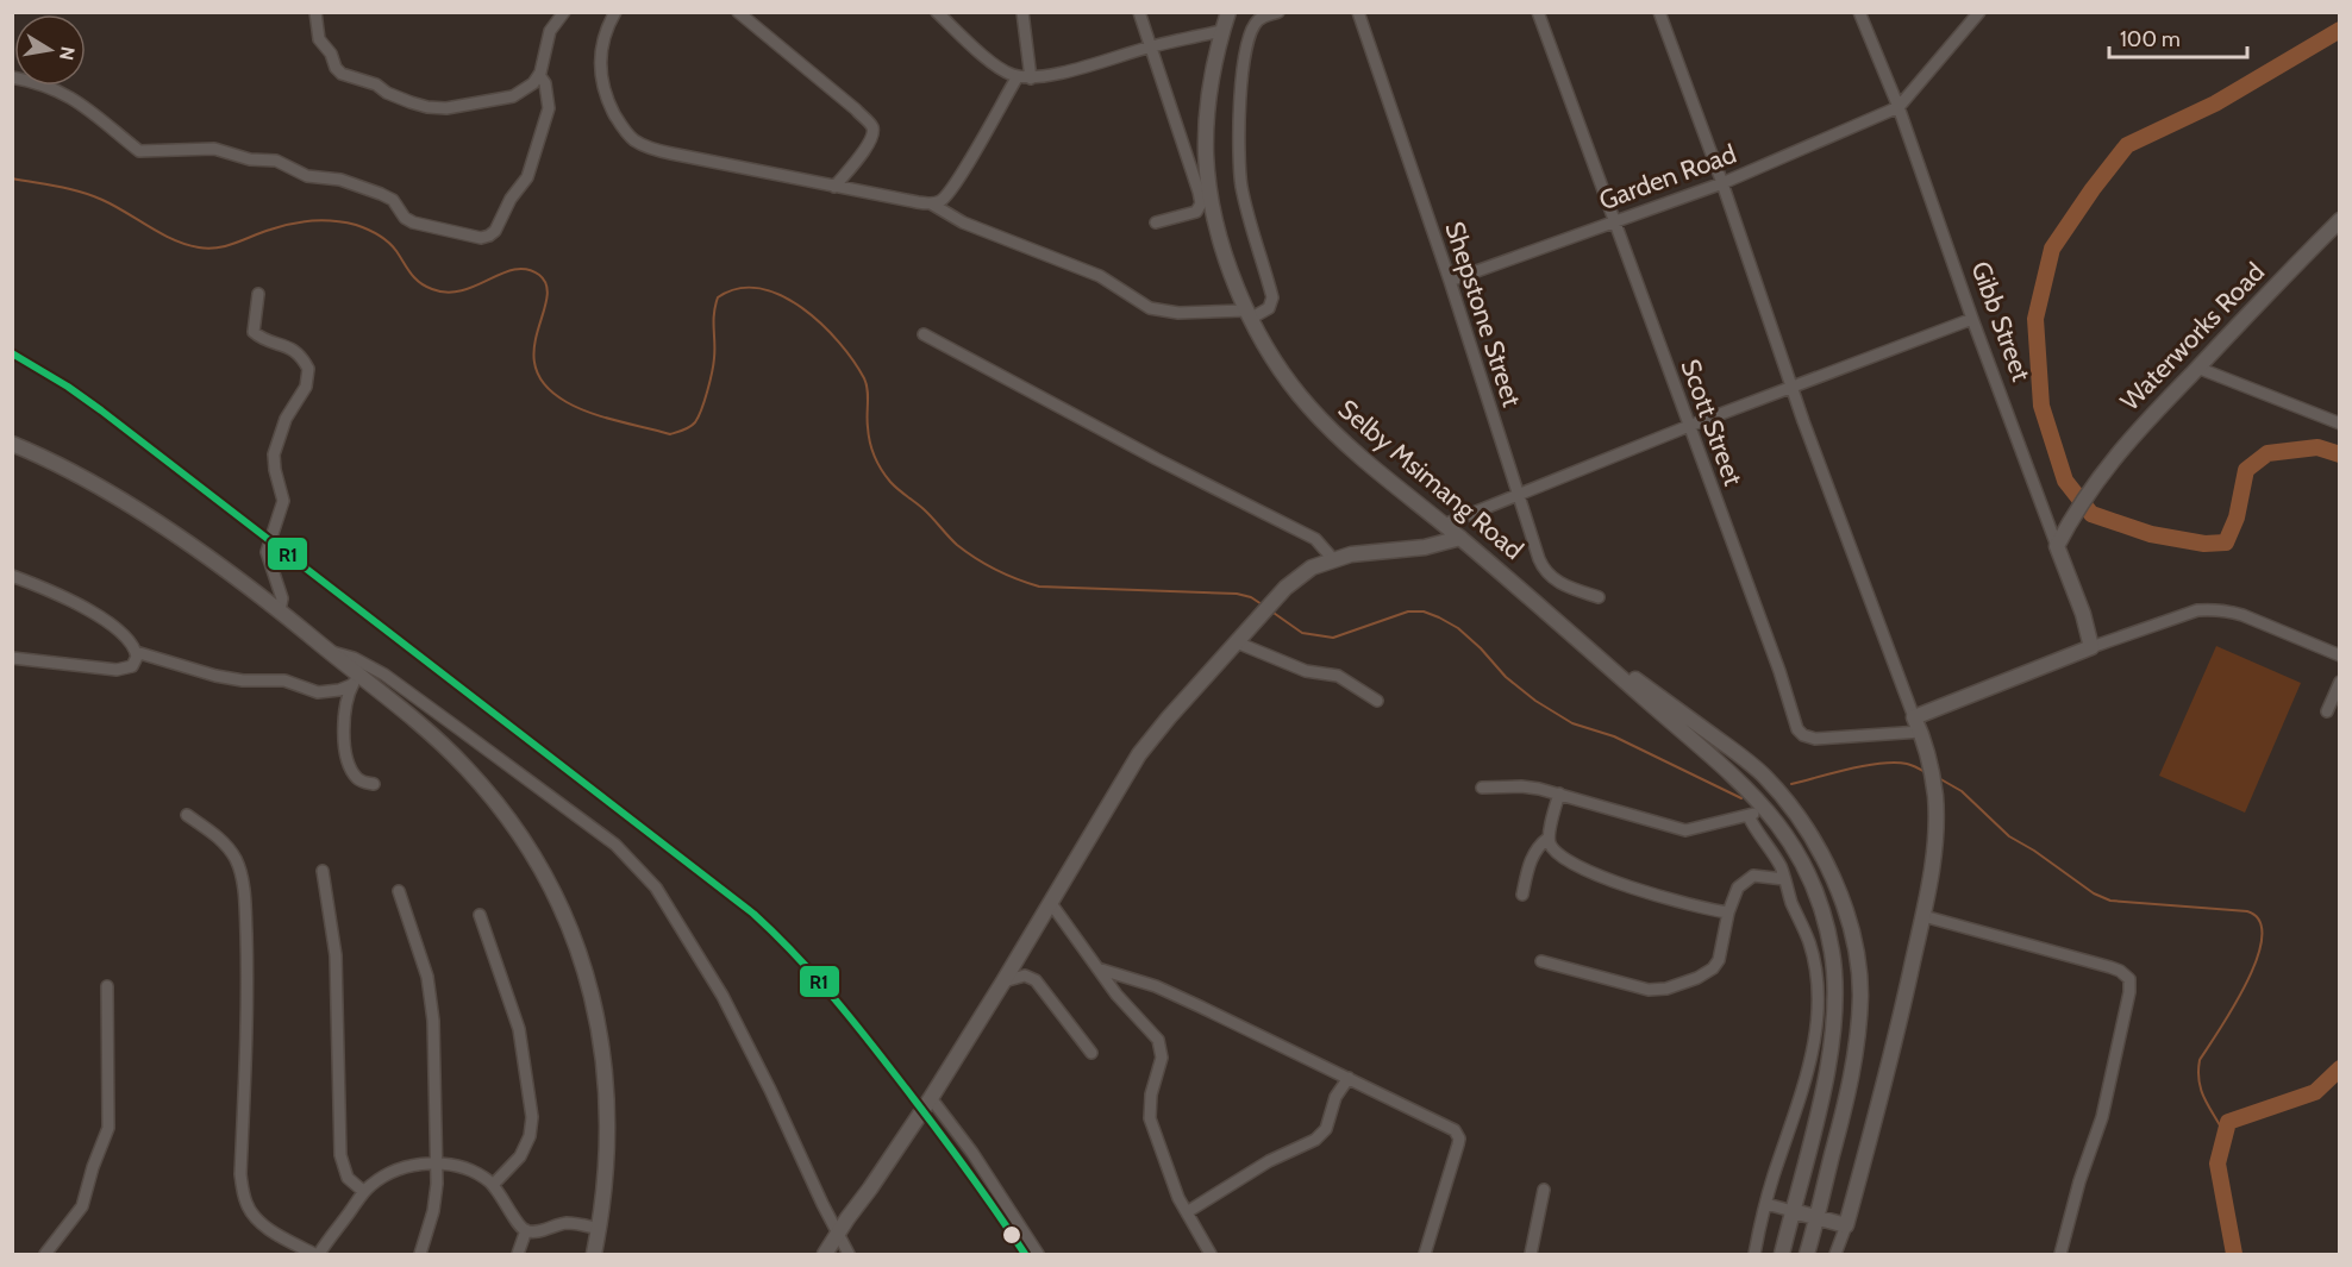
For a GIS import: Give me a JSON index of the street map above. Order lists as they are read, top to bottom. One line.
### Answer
{"streets":{"street":["Garden Road","Shepstone Street","Gibb Street","Waterworks Road","Scott Street","Selby Msimang Road"]},"crossings":[["Garden Road","Shepstone Street"],["Garden Road","Gibb Street"],["Garden Road","Scott Street"],["Gibb Street","Waterworks Road"]],"lines":["transit line R1"],"scale_bar":"100 m","north":"right"}
